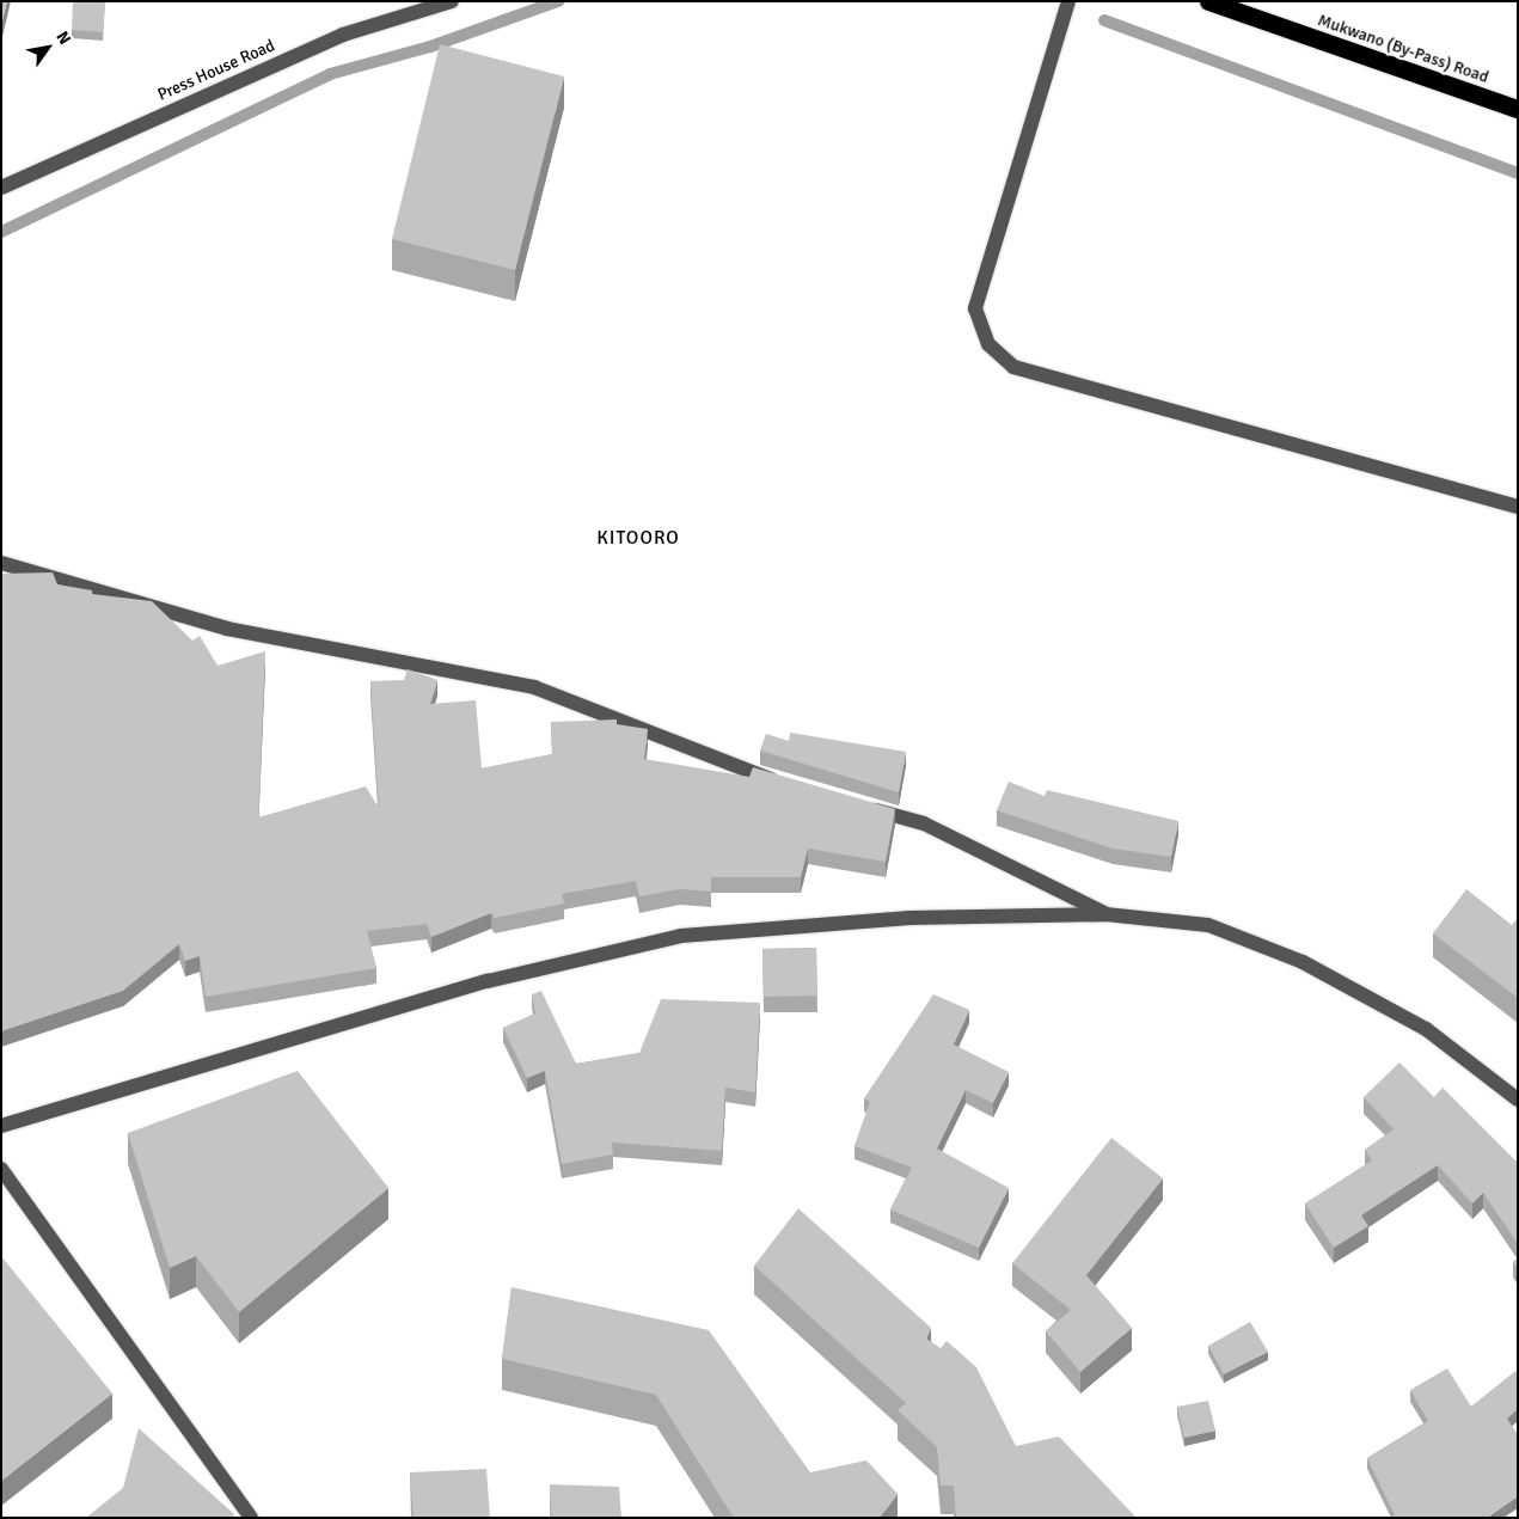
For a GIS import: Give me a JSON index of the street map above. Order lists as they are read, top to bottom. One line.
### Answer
{"streets":{"highway":["Mukwano (By-Pass) Road"],"street":["Press House Road"]},"districts":["KITOORO"],"north":"top right"}
